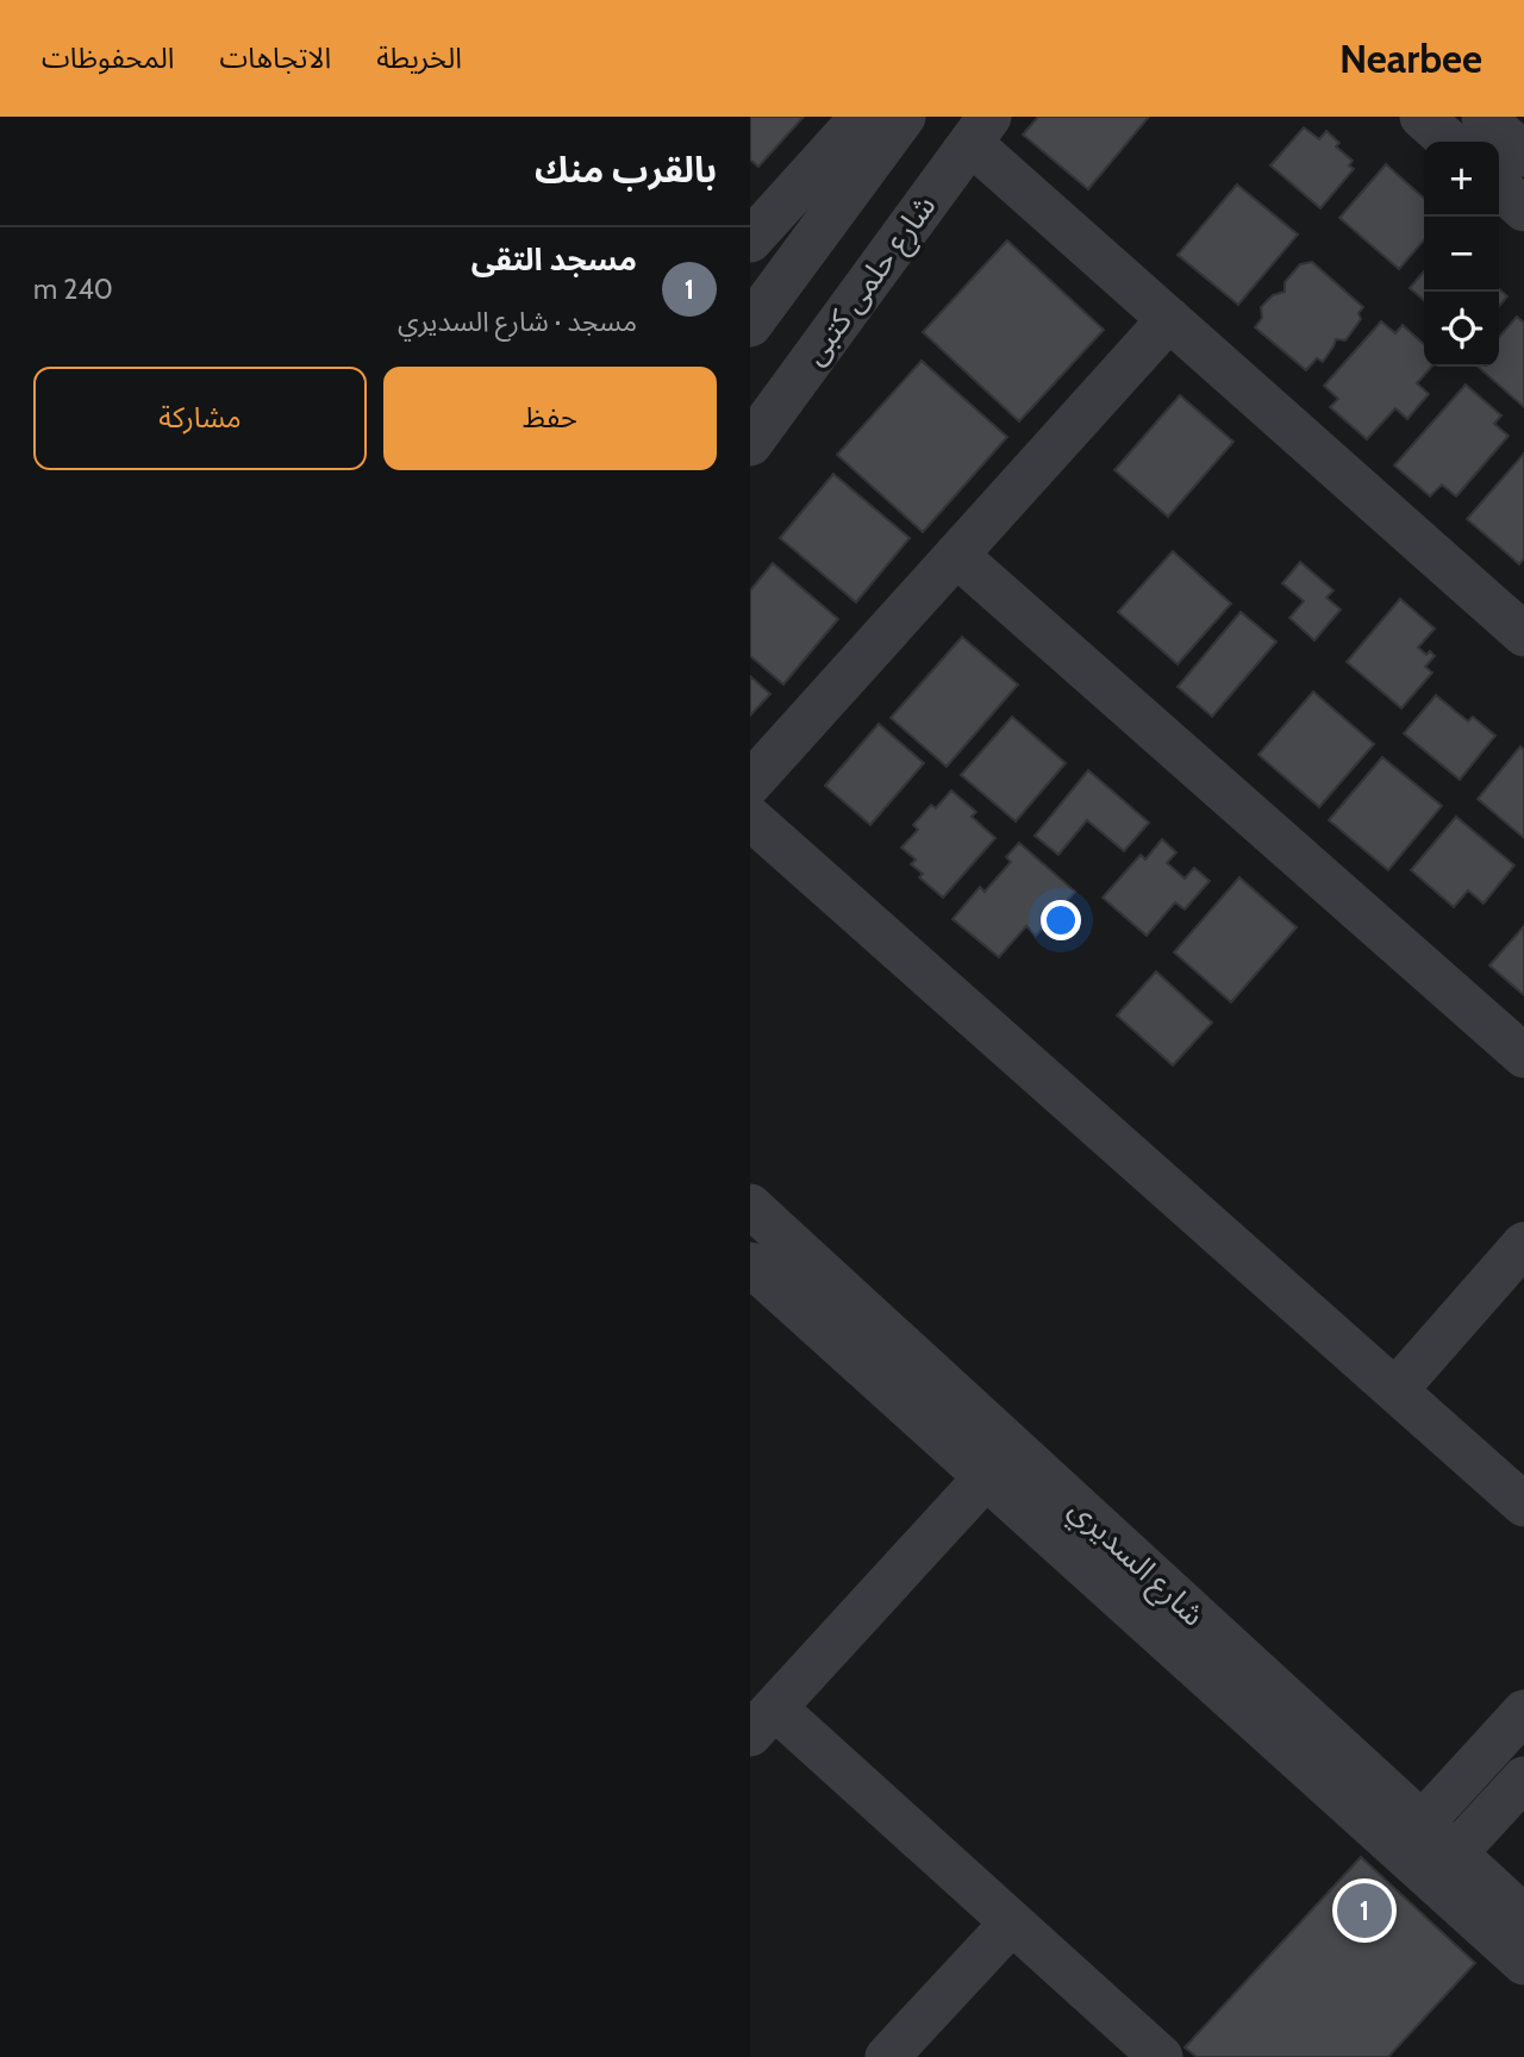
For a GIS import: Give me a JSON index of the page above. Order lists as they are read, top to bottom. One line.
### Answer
{"streets":{"street":["شارع حلمى كتبى","شارع السديري"]},"page":{"header":"Nearbee","nav":["الخريطة","الاتجاهات","المحفوظات"],"heading":"بالقرب منك","map_buttons":["+","−"],"list":[{"mark":"1","name":"مسجد التقى","note":"مسجد · شارع السديري","value":"240 m"}],"buttons":["حفظ","مشاركة"],"pins":"1"}}
